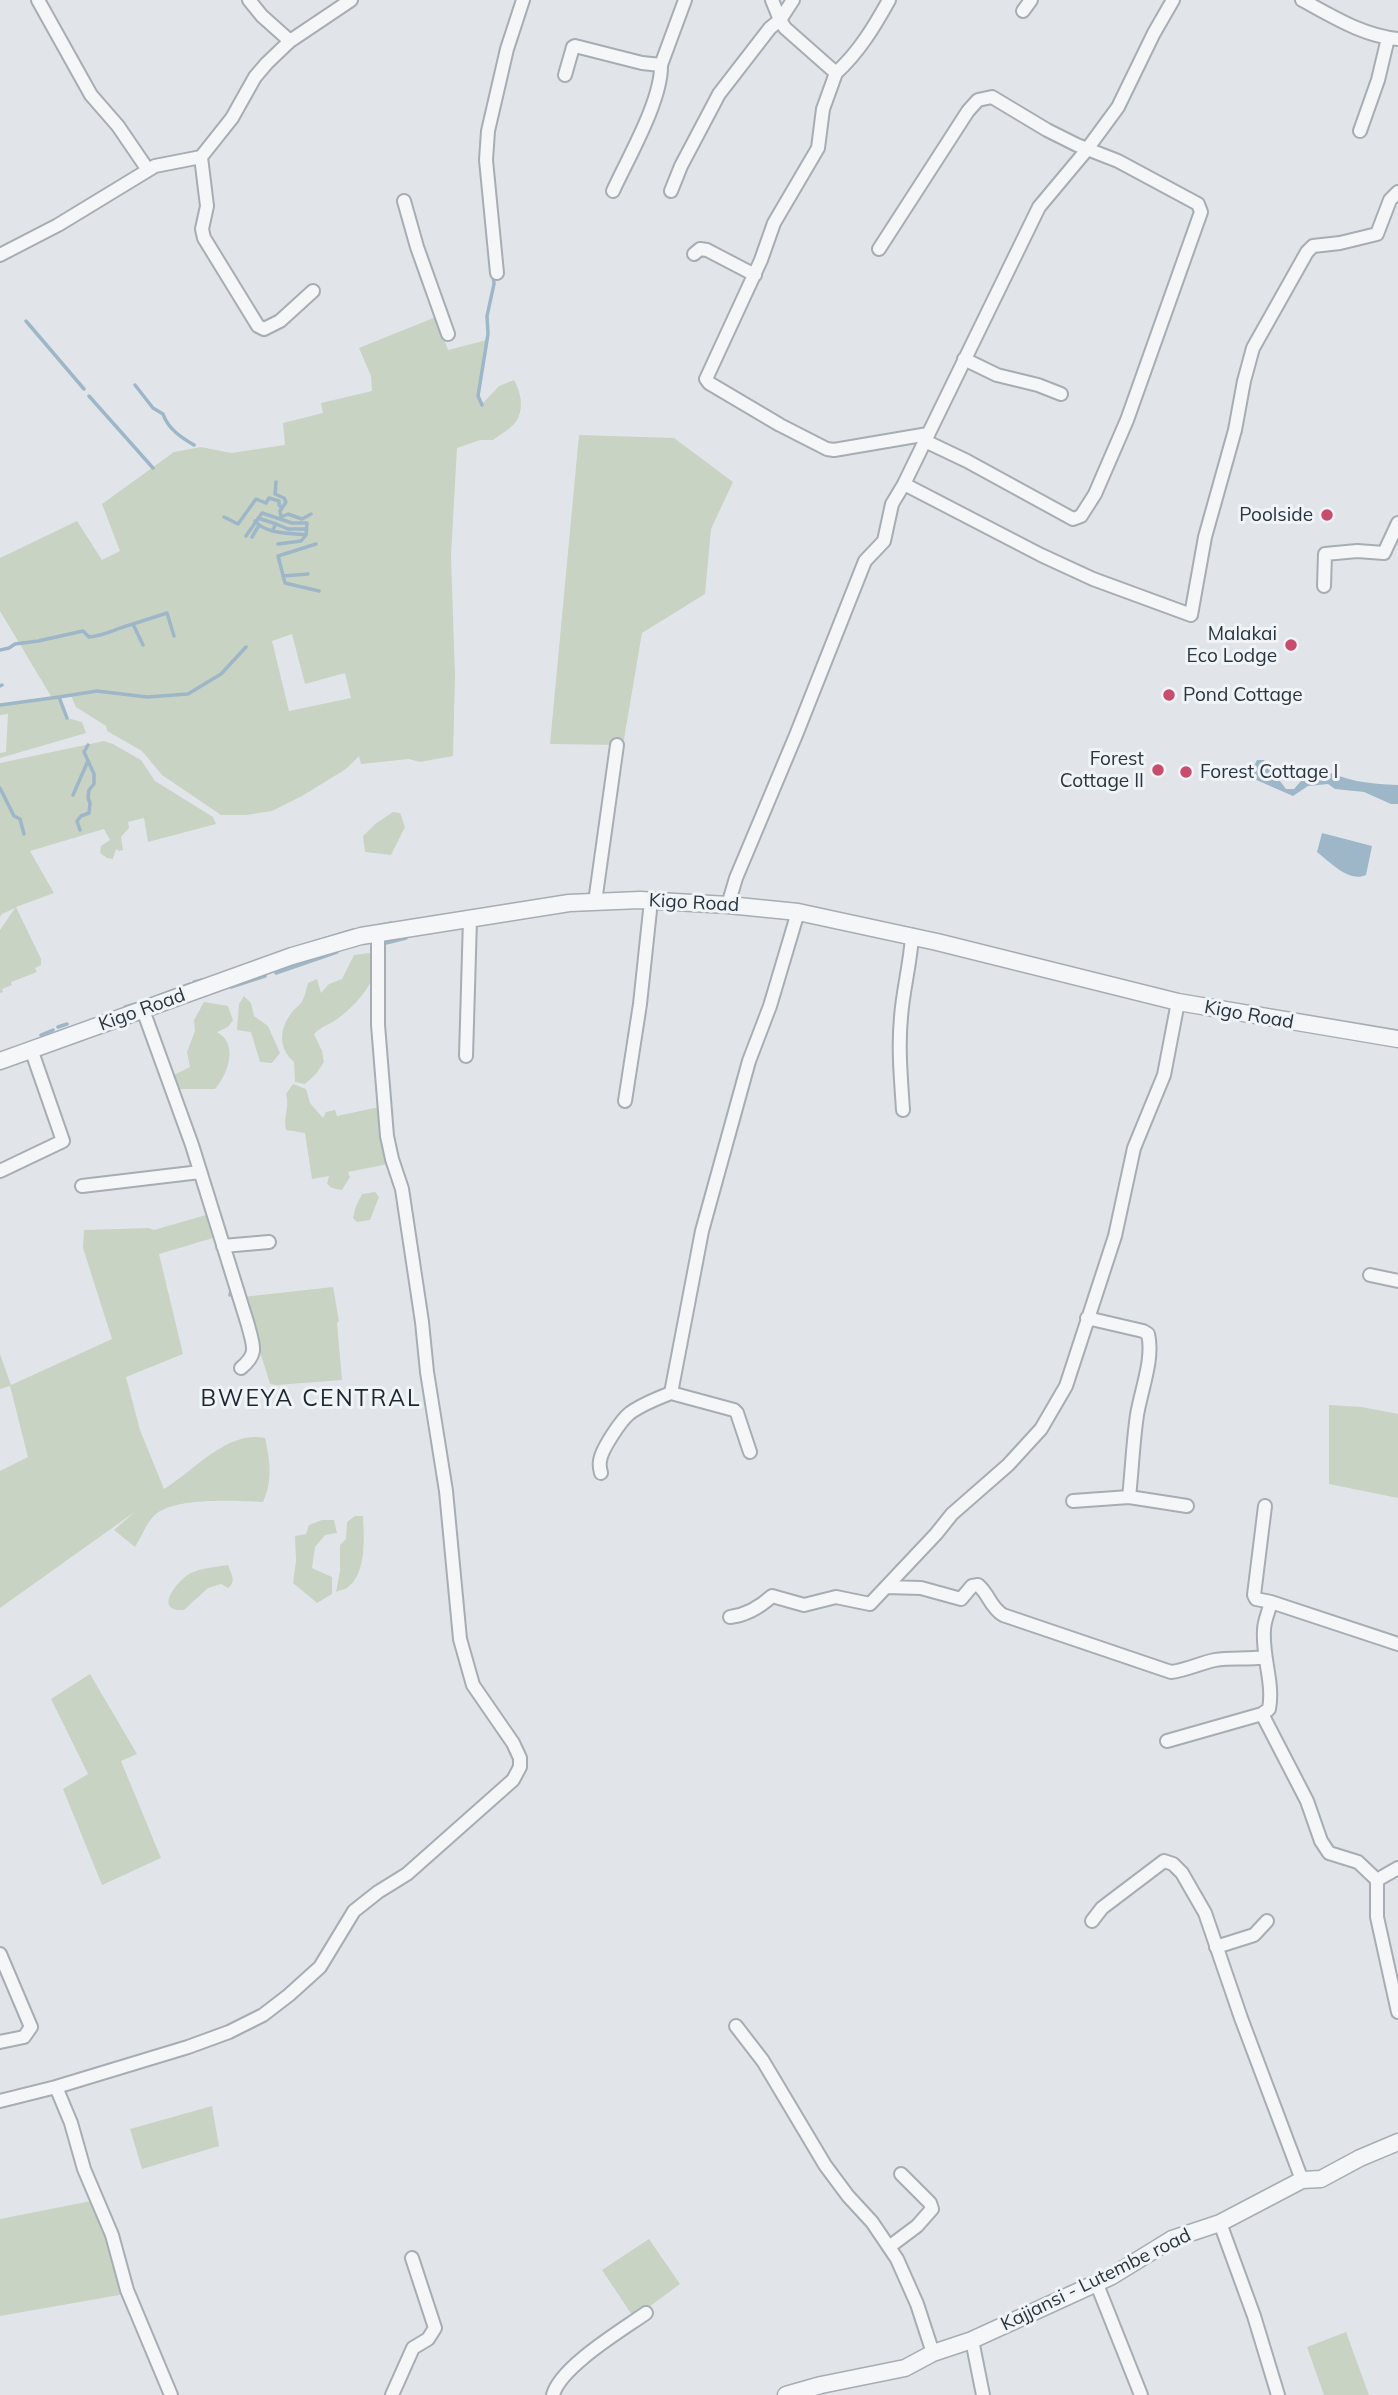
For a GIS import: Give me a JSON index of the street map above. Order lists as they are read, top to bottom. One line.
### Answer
{"streets":{"street":["Kigo Road","Kajjansi - Lutembe road"]},"districts":["BWEYA CENTRAL"],"places":["Poolside","Malakai Eco Lodge","Pond Cottage","Forest Cottage II","Forest Cottage I"]}
